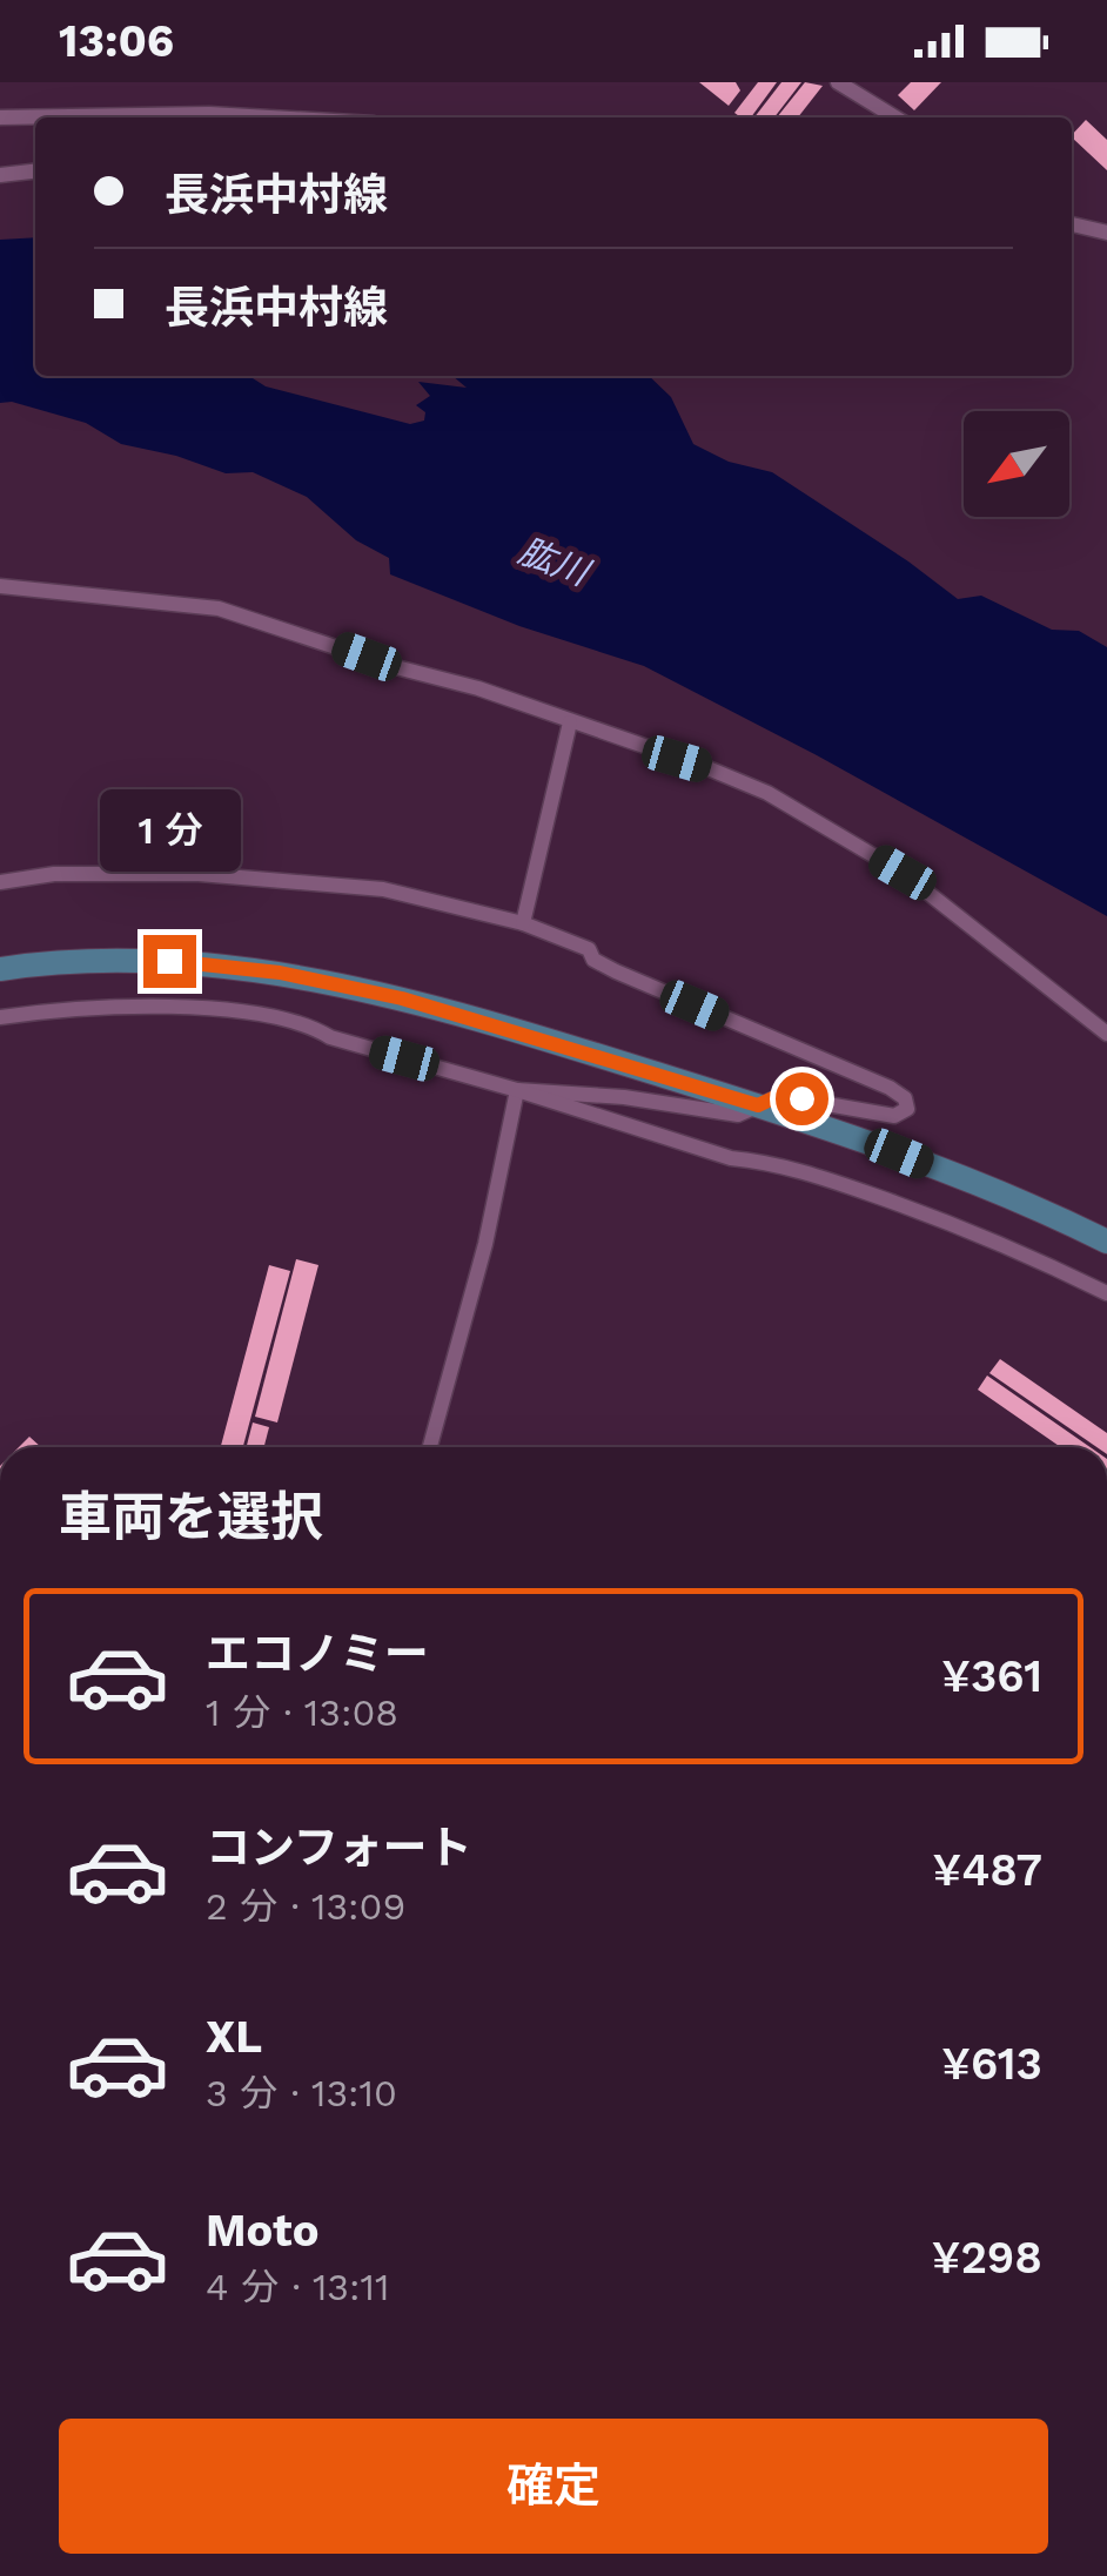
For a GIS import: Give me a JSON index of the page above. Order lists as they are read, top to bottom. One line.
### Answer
{"water":["肱川"],"north":"bottom left","page":{"status":"13:06","banner":["長浜中村線","長浜中村線"],"bubble":"1 分","heading":"車両を選択","list":[{"name":"エコノミー","note":"1 分 · 13:08","value":"¥361"},{"name":"コンフォート","note":"2 分 · 13:09","value":"¥487"},{"name":"XL","note":"3 分 · 13:10","value":"¥613"},{"name":"Moto","note":"4 分 · 13:11","value":"¥298"}],"buttons":"確定"}}
